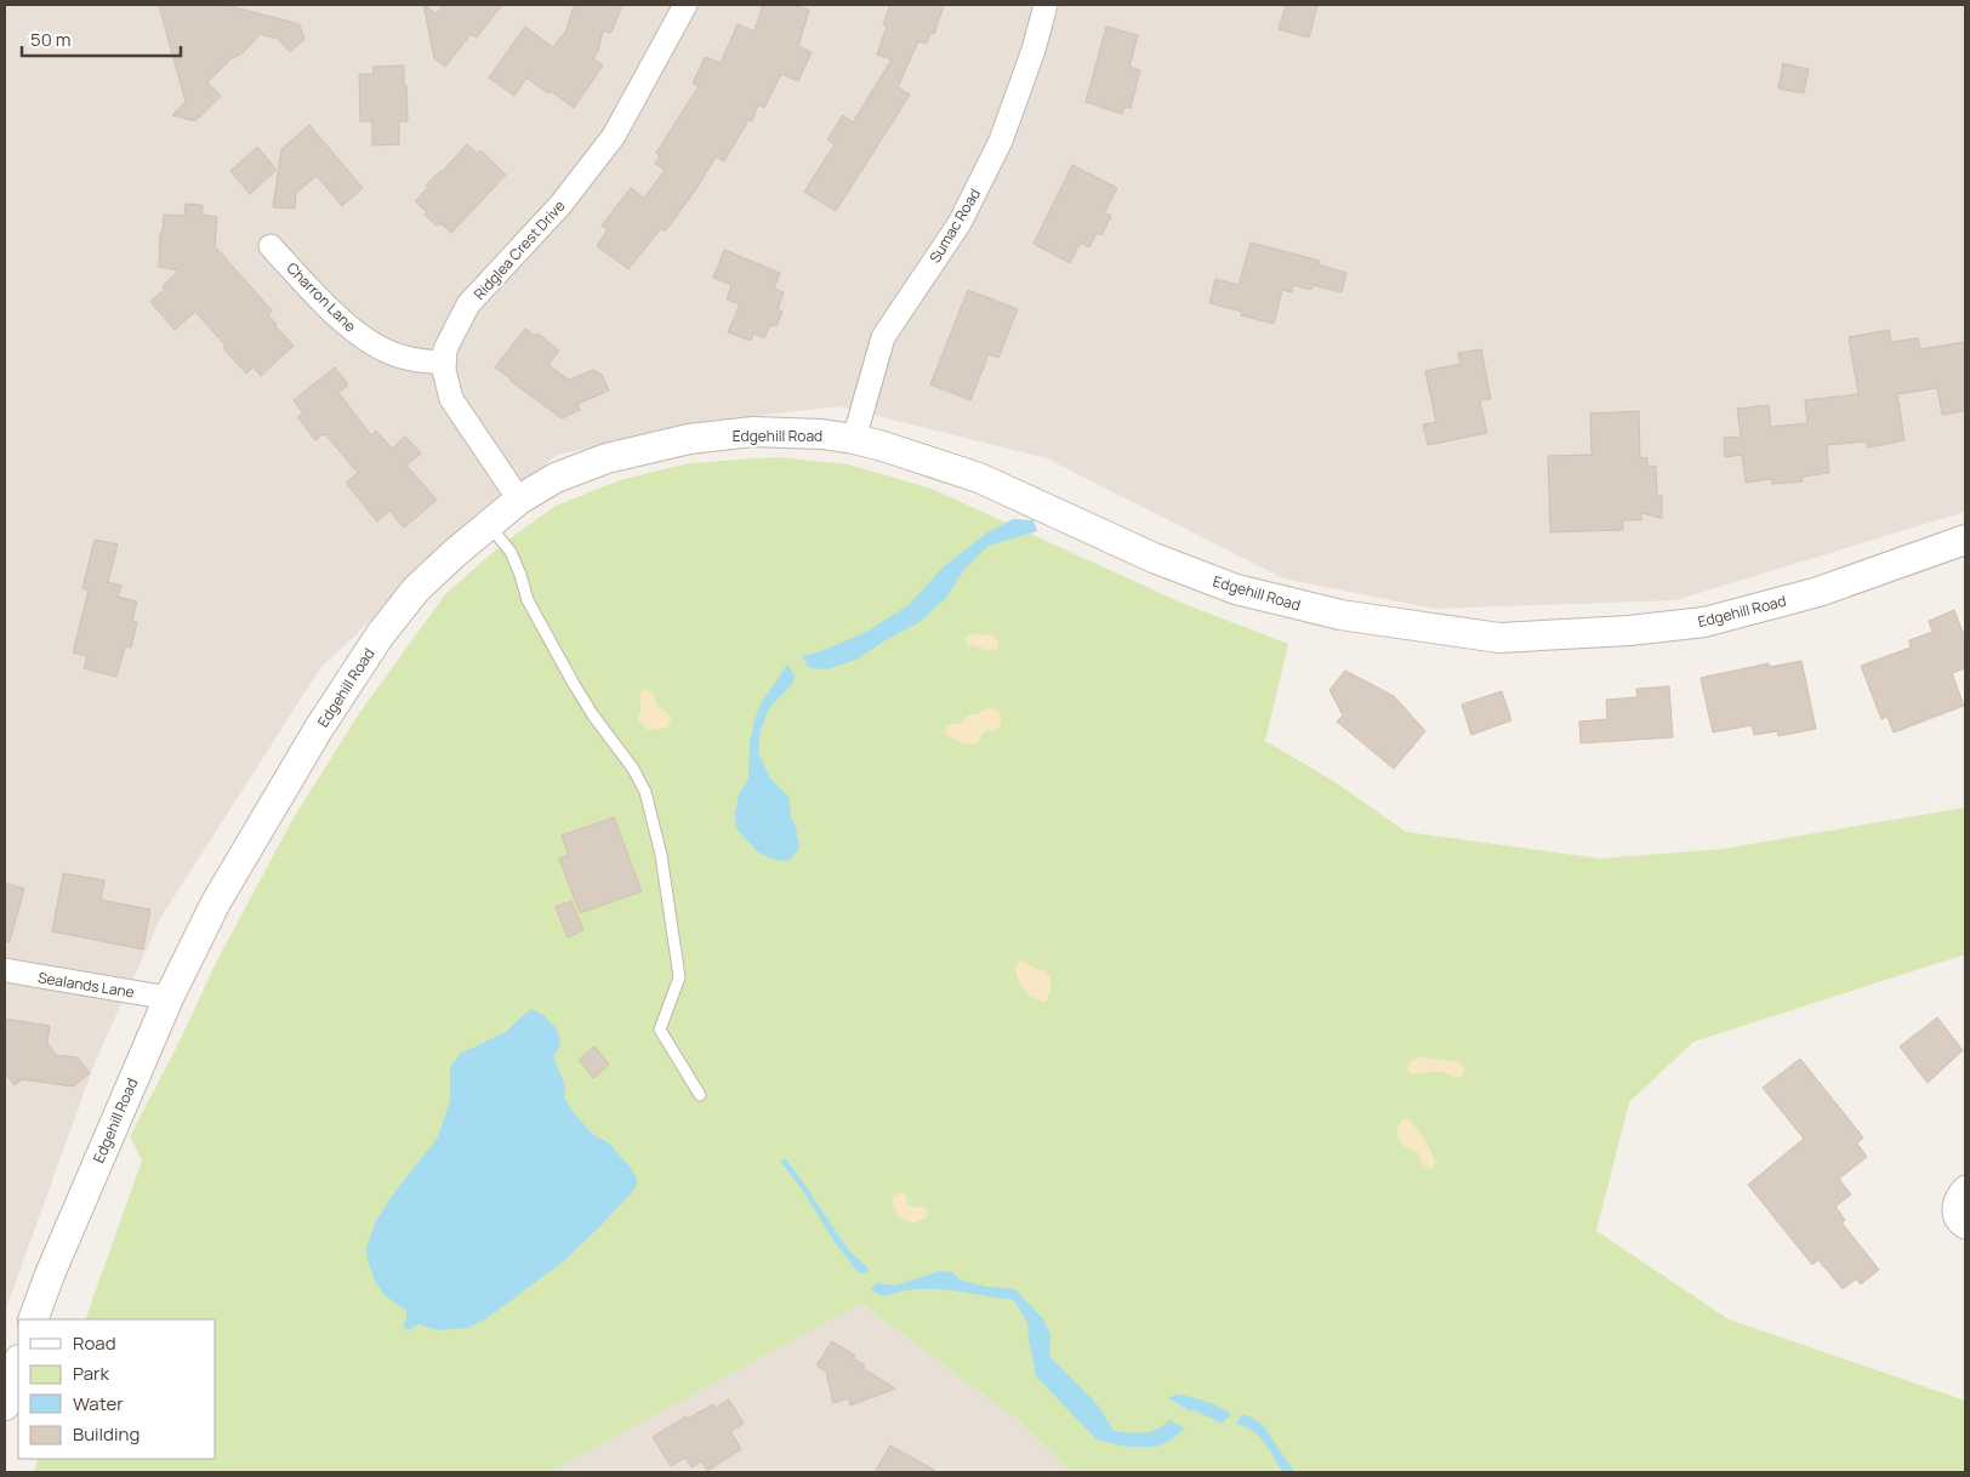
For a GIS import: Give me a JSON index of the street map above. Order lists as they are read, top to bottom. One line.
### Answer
{"streets":{"street":["Sumac Road","Ridglea Crest Drive","Charron Lane","Edgehill Road","Sealands Lane"]},"crossings":[["Sumac Road","Edgehill Road"],["Ridglea Crest Drive","Charron Lane"],["Ridglea Crest Drive","Edgehill Road"],["Edgehill Road","Sealands Lane"]],"legend":["Road","Park","Water","Building"],"scale_bar":"50 m"}
